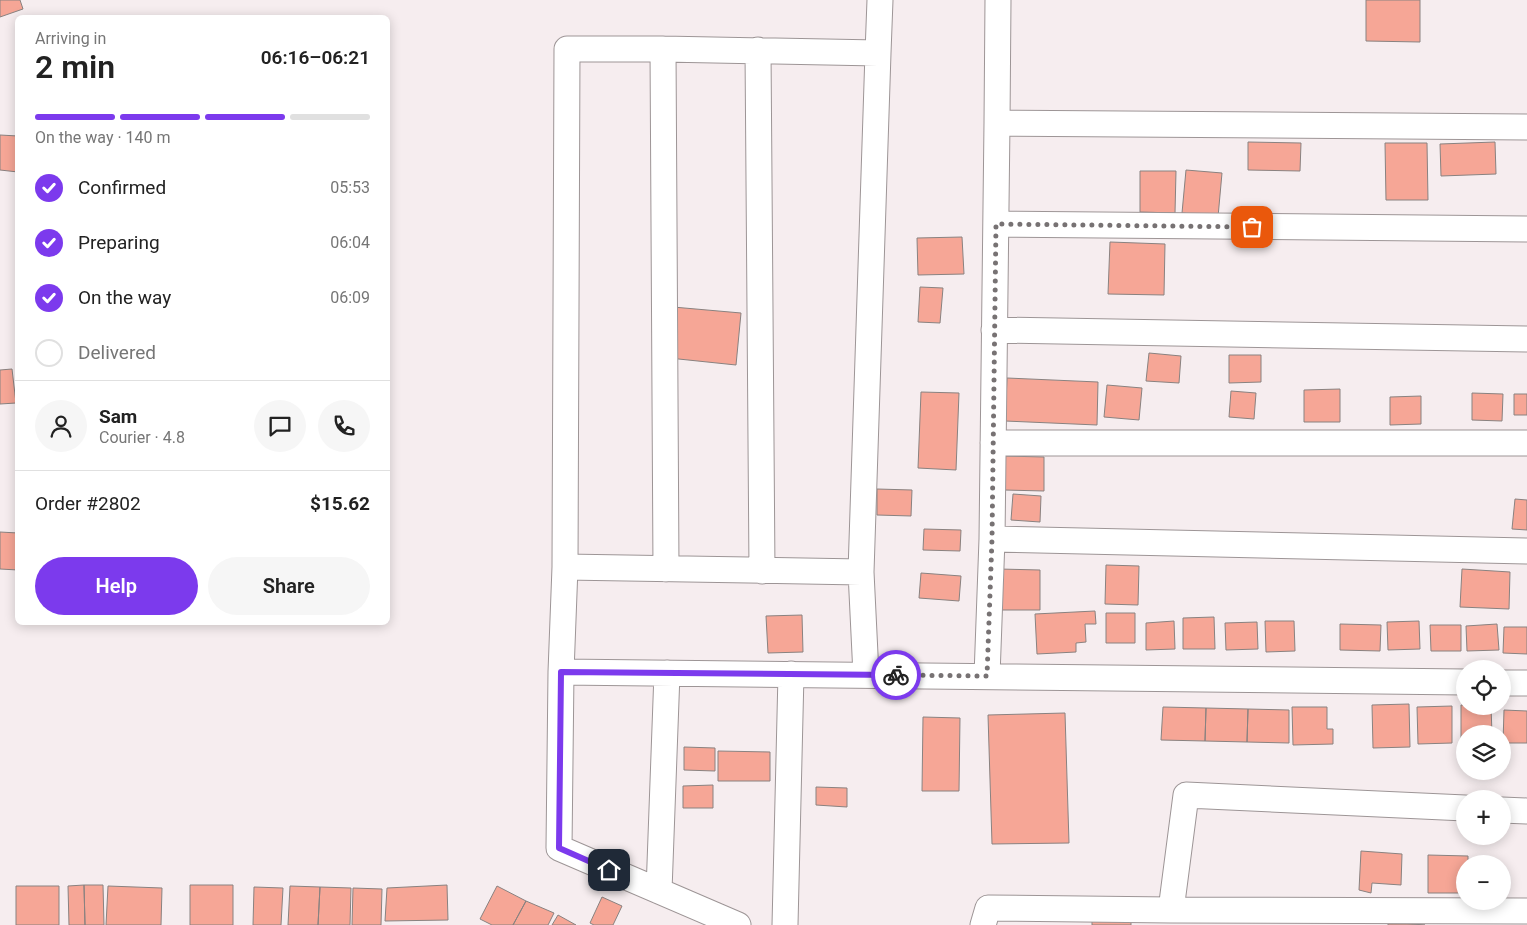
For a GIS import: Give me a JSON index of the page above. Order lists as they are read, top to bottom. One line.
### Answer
{"page":{"heading":["2 min","Arriving in","06:16–06:21"],"panel":["Sam","Courier · 4.8","Order #2802","$15.62"],"bar":"On the way · 140 m","list":[["Confirmed","05:53"],["Preparing","06:04"],["On the way","06:09"],"Delivered"],"buttons":["Help","Share"],"map_buttons":["+","−"]}}
